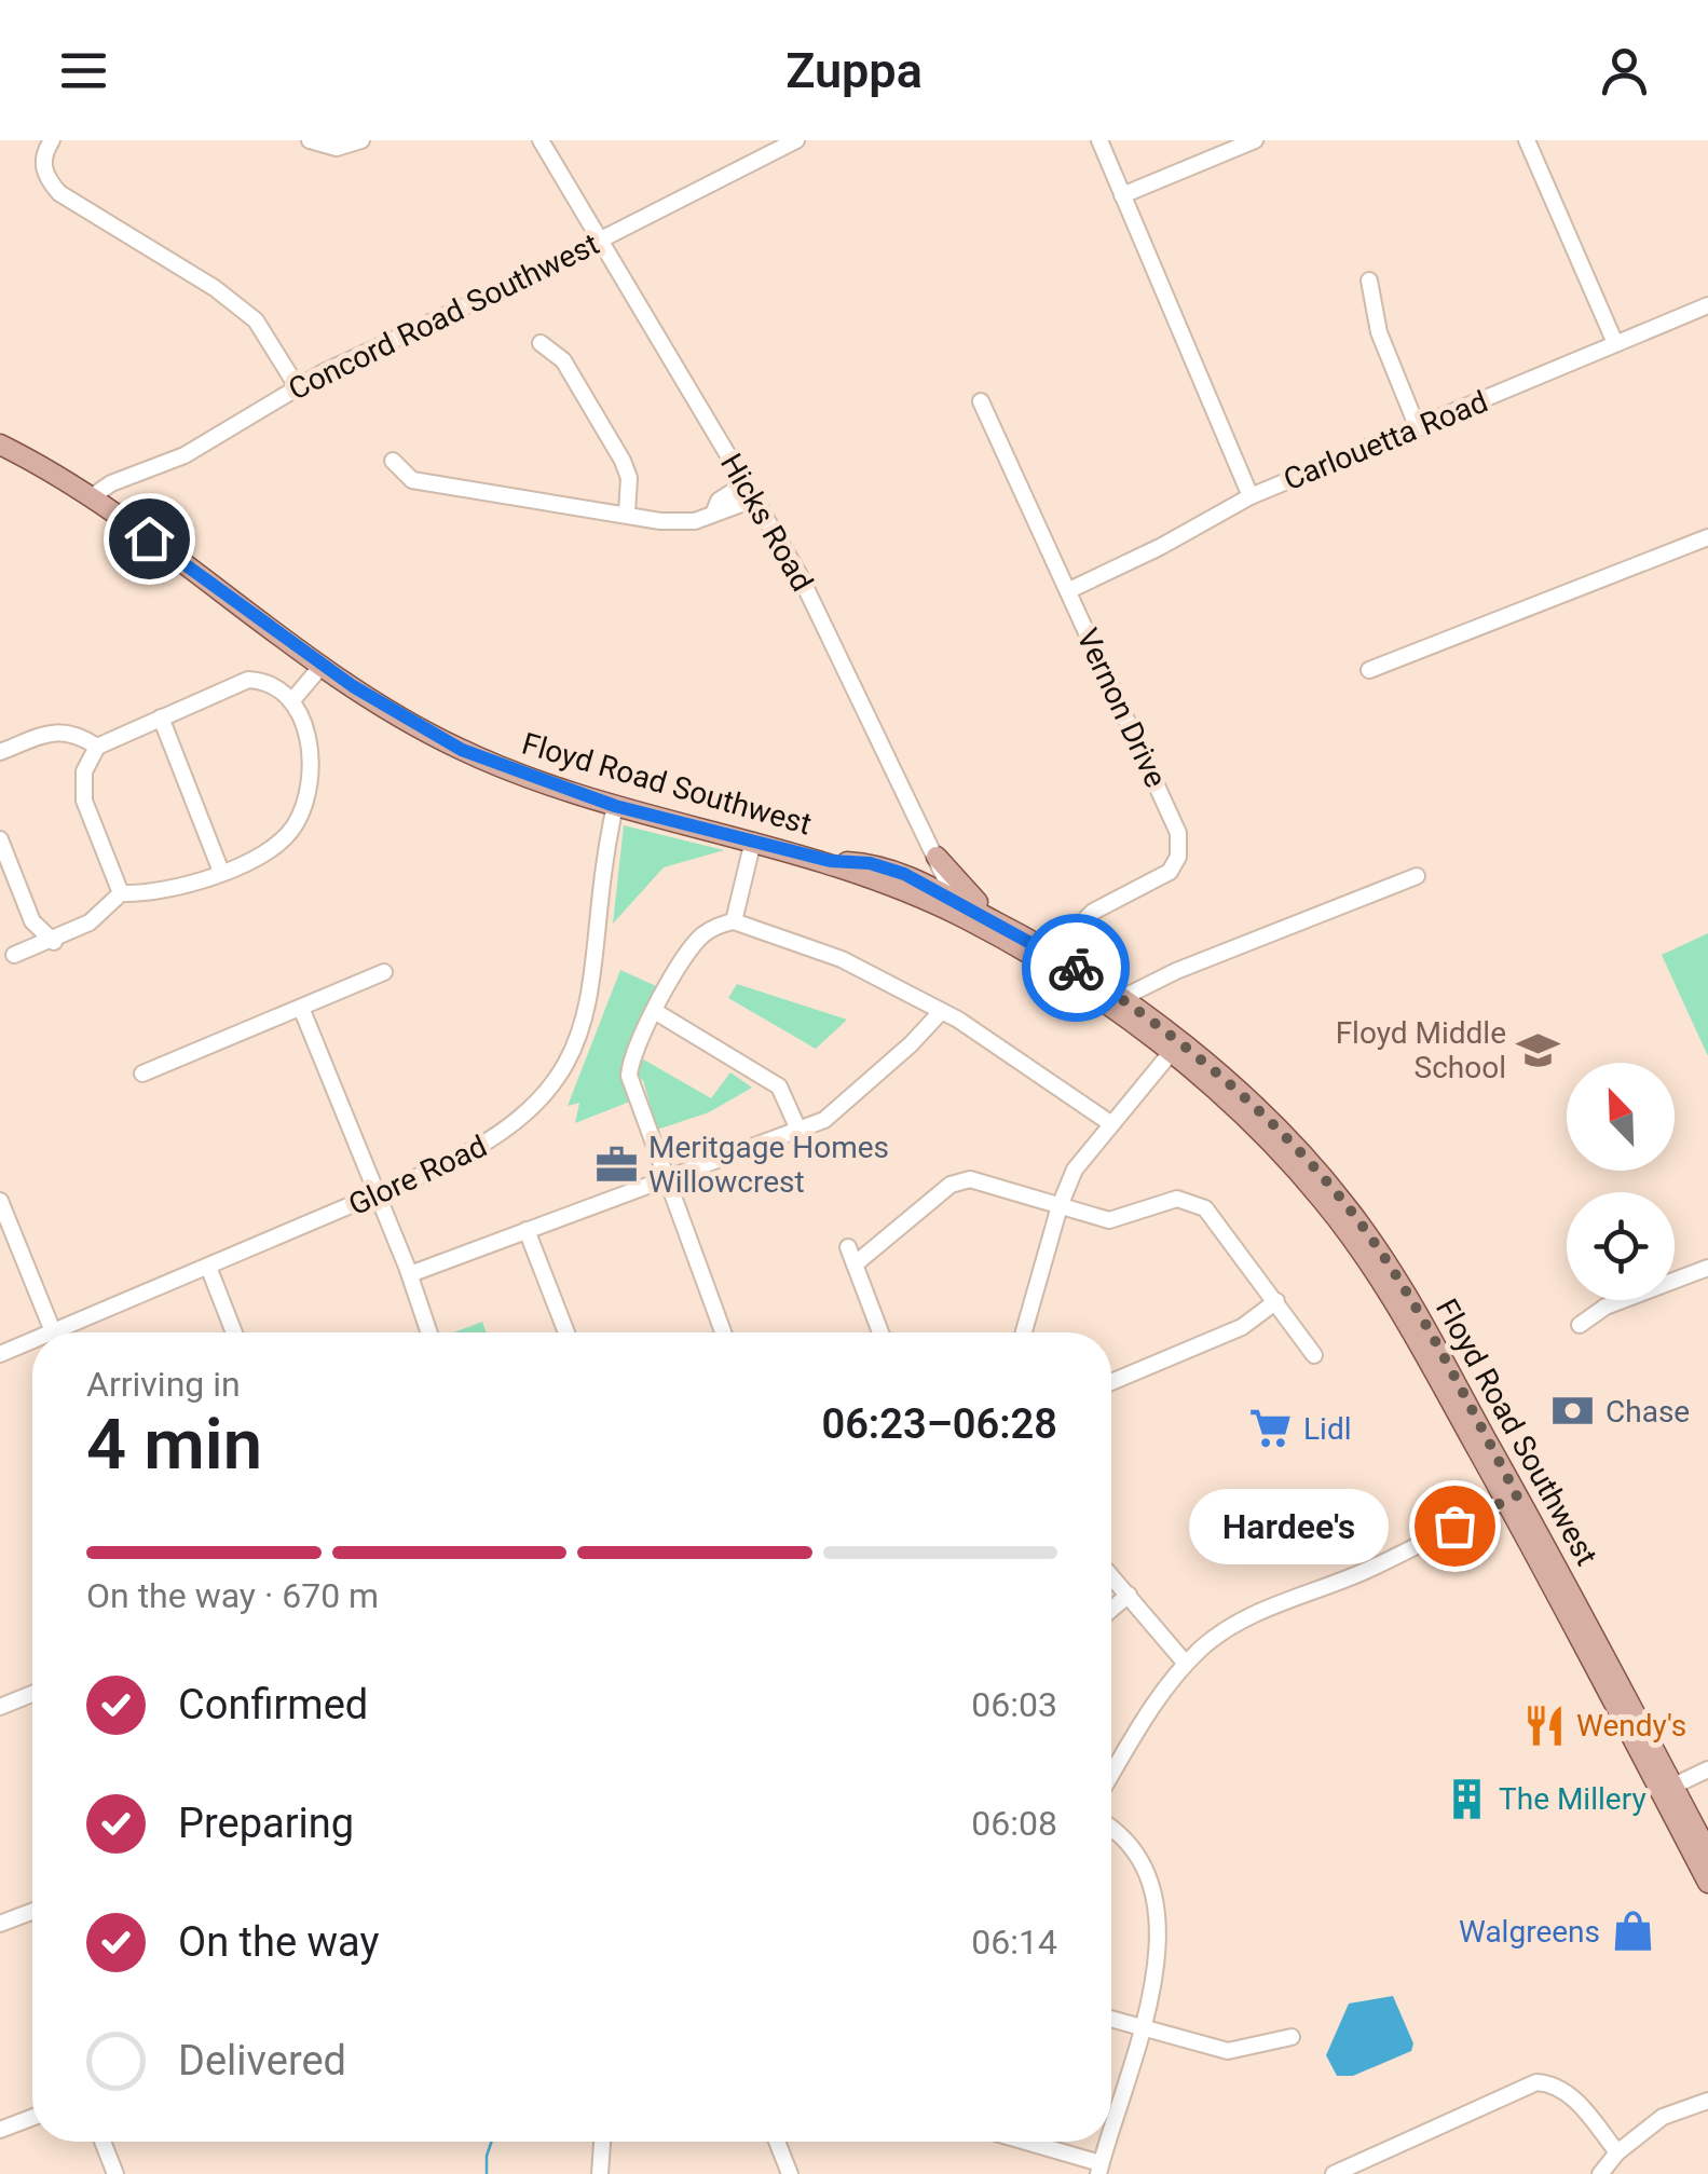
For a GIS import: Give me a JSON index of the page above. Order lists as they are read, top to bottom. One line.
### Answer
{"streets":{"main road":["Floyd Road Southwest"],"street":["Concord Road Southwest","Carlouetta Road","Hicks Road","Vernon Drive","Glore Road"]},"crossings":[["Concord Road Southwest","Hicks Road"],["Concord Road Southwest","Floyd Road Southwest"],["Carlouetta Road","Vernon Drive"],["Hicks Road","Floyd Road Southwest"],["Vernon Drive","Floyd Road Southwest"],["Floyd Road Southwest","Glore Road"]],"places":{"school or university":["Floyd Middle School"],"office":["Meritgage Homes Willowcrest"],"bank":["Chase"],"supermarket":["Lidl"],"other":["Hardee's"],"restaurant":["Wendy's"],"building":["The Millery"],"shop":["Walgreens"]},"north":"top left","page":{"header":"Zuppa","heading":["4 min","Arriving in","06:23–06:28"],"bubble":"Hardee's","bar":"On the way · 670 m","list":[["Confirmed","06:03"],["Preparing","06:08"],["On the way","06:14"],"Delivered"]}}
